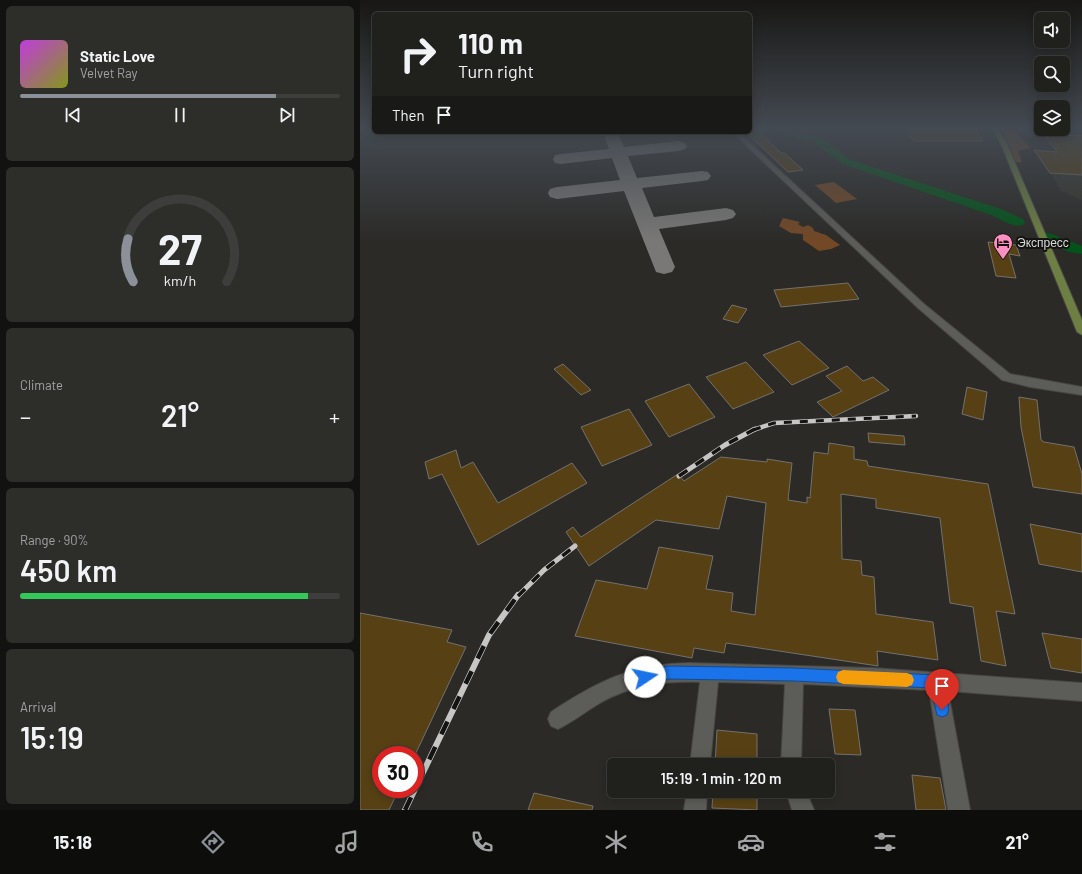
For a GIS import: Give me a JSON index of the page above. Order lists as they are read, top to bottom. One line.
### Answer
{"places":{"hotel":["Экспресс"]},"page":{"turn":["110 m","Turn right"],"song":["Static Love","Velvet Ray"],"then":"Then","tile":["Climate",["Range · 90%","450 km"],["Arrival","15:19"]],"heat":["−","21°","+"],"limit":"30","trip":"15:19 · 1 min · 120 m","tabs":["15:18","21°"],"gauge":["27","km/h"]}}
